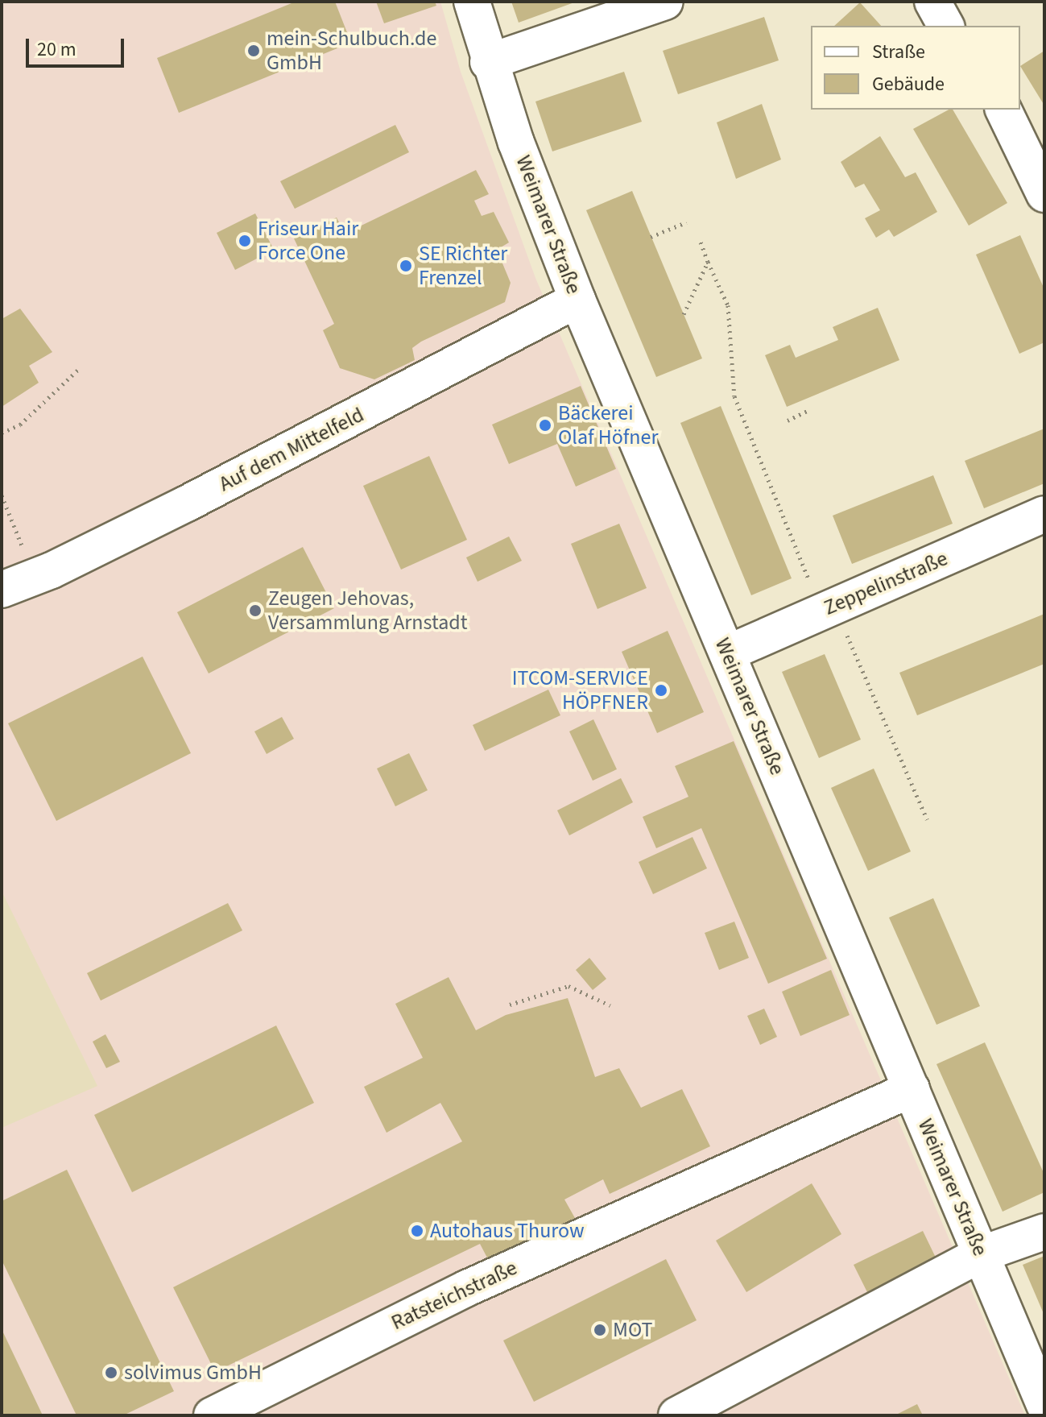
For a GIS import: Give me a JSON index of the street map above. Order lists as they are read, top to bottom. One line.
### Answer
{"streets":{"street":["Weimarer Straße","Auf dem Mittelfeld","Zeppelinstraße","Ratsteichstraße"]},"crossings":[["Weimarer Straße","Auf dem Mittelfeld"],["Weimarer Straße","Zeppelinstraße"],["Weimarer Straße","Ratsteichstraße"]],"places":["mein-Schulbuch.de GmbH","Friseur Hair Force One","SE Richter Frenzel","Bäckerei Olaf Höfner","Zeugen Jehovas, Versammlung Arnstadt","ITCOM-SERVICE HÖPFNER","Autohaus Thurow","MOT","solvimus GmbH"],"legend":["Straße","Gebäude"],"scale_bar":"20 m"}
